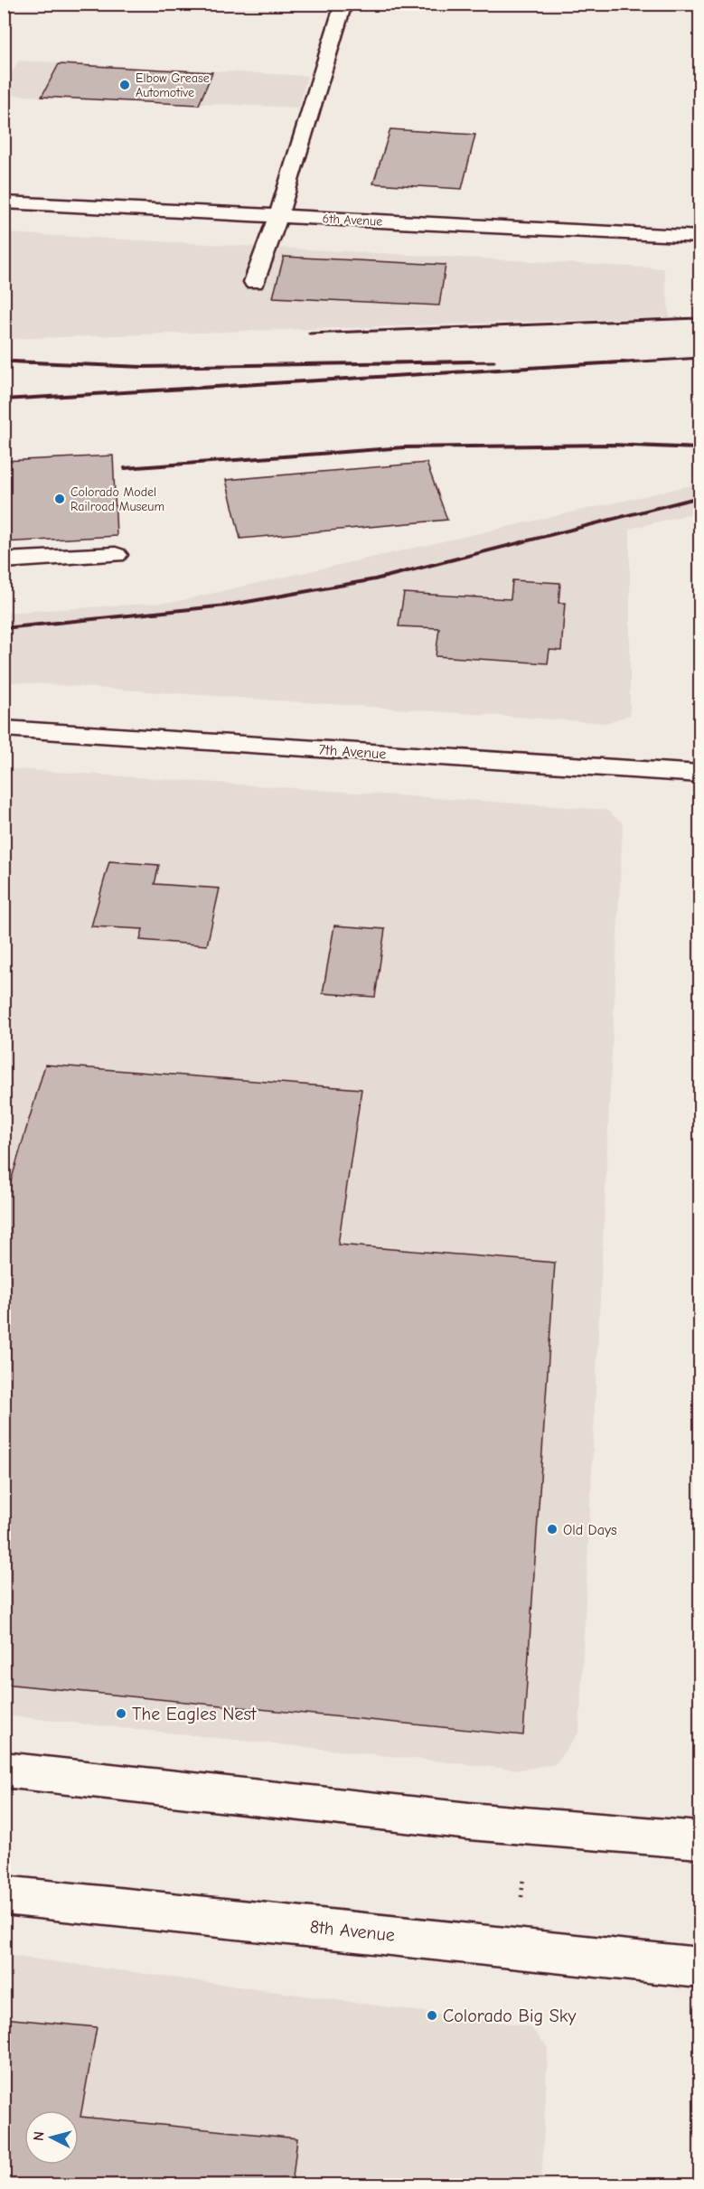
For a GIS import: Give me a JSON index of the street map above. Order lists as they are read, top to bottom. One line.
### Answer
{"streets":{"street":["6th Avenue","7th Avenue","8th Avenue"]},"places":["Elbow Grease Automotive","Colorado Model Railroad Museum","Old Days","The Eagles Nest","Colorado Big Sky"],"north":"left"}
